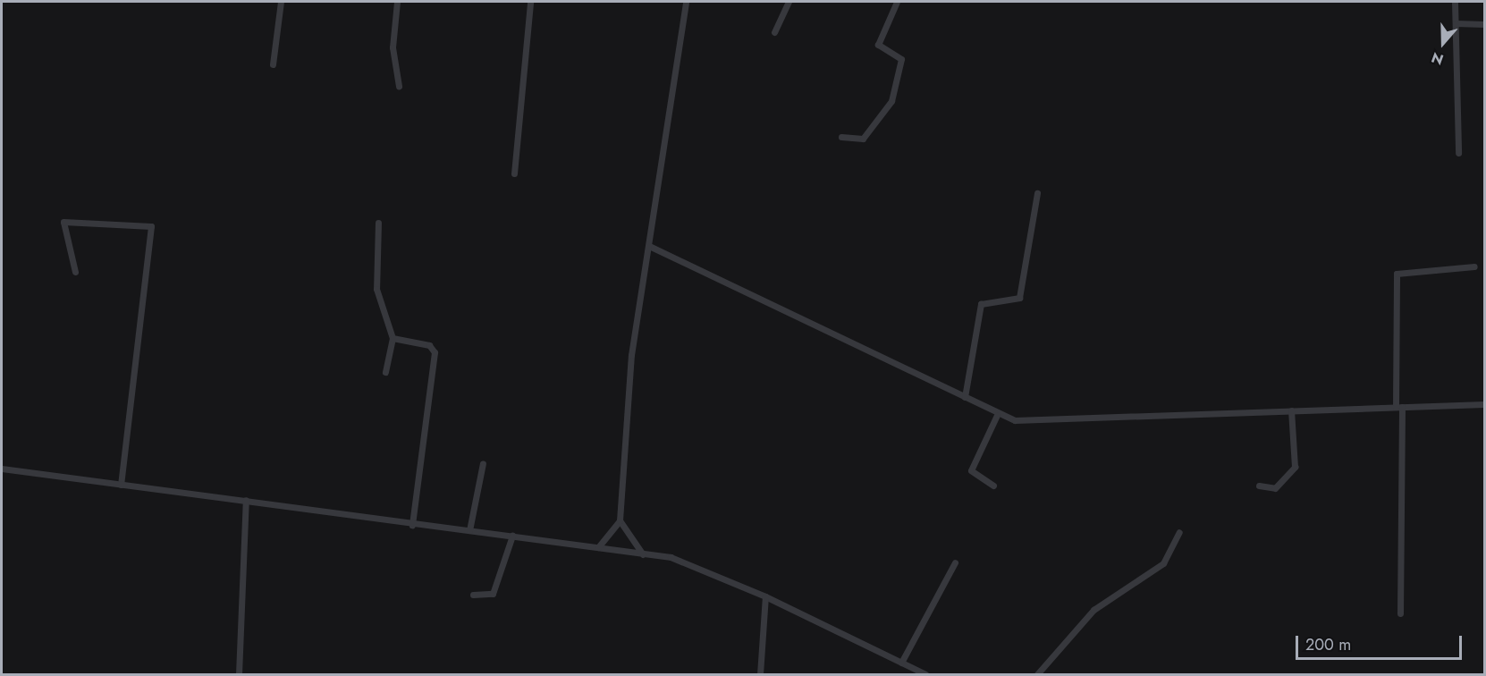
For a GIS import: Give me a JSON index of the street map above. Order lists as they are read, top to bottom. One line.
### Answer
{"scale_bar":"200 m","north":"bottom"}
